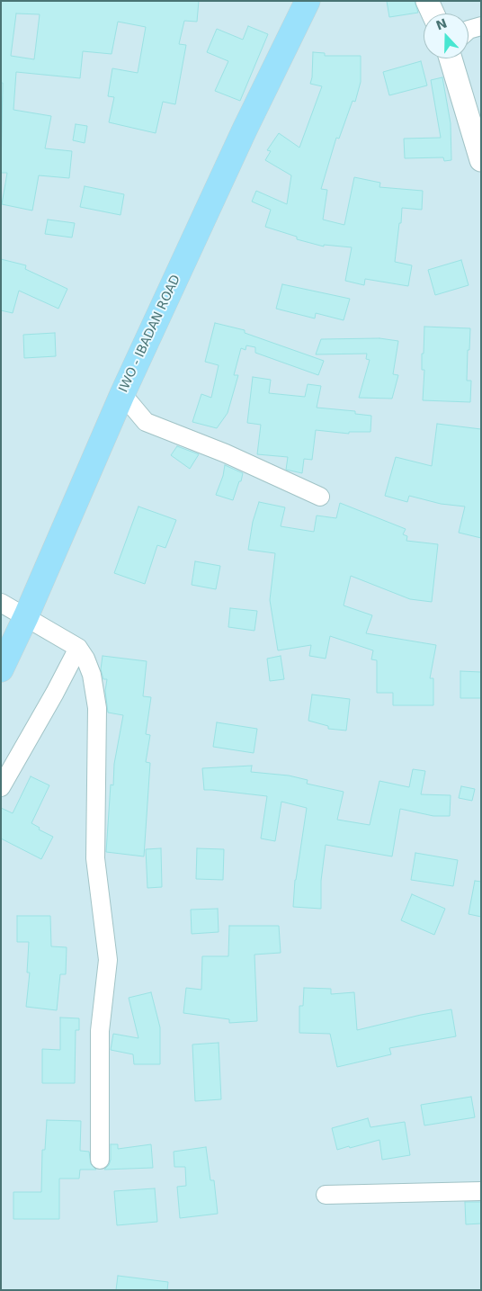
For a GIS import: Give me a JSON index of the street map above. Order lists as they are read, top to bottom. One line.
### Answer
{"streets":{"main road":["IWO - IBADAN ROAD"]},"north":"top"}
